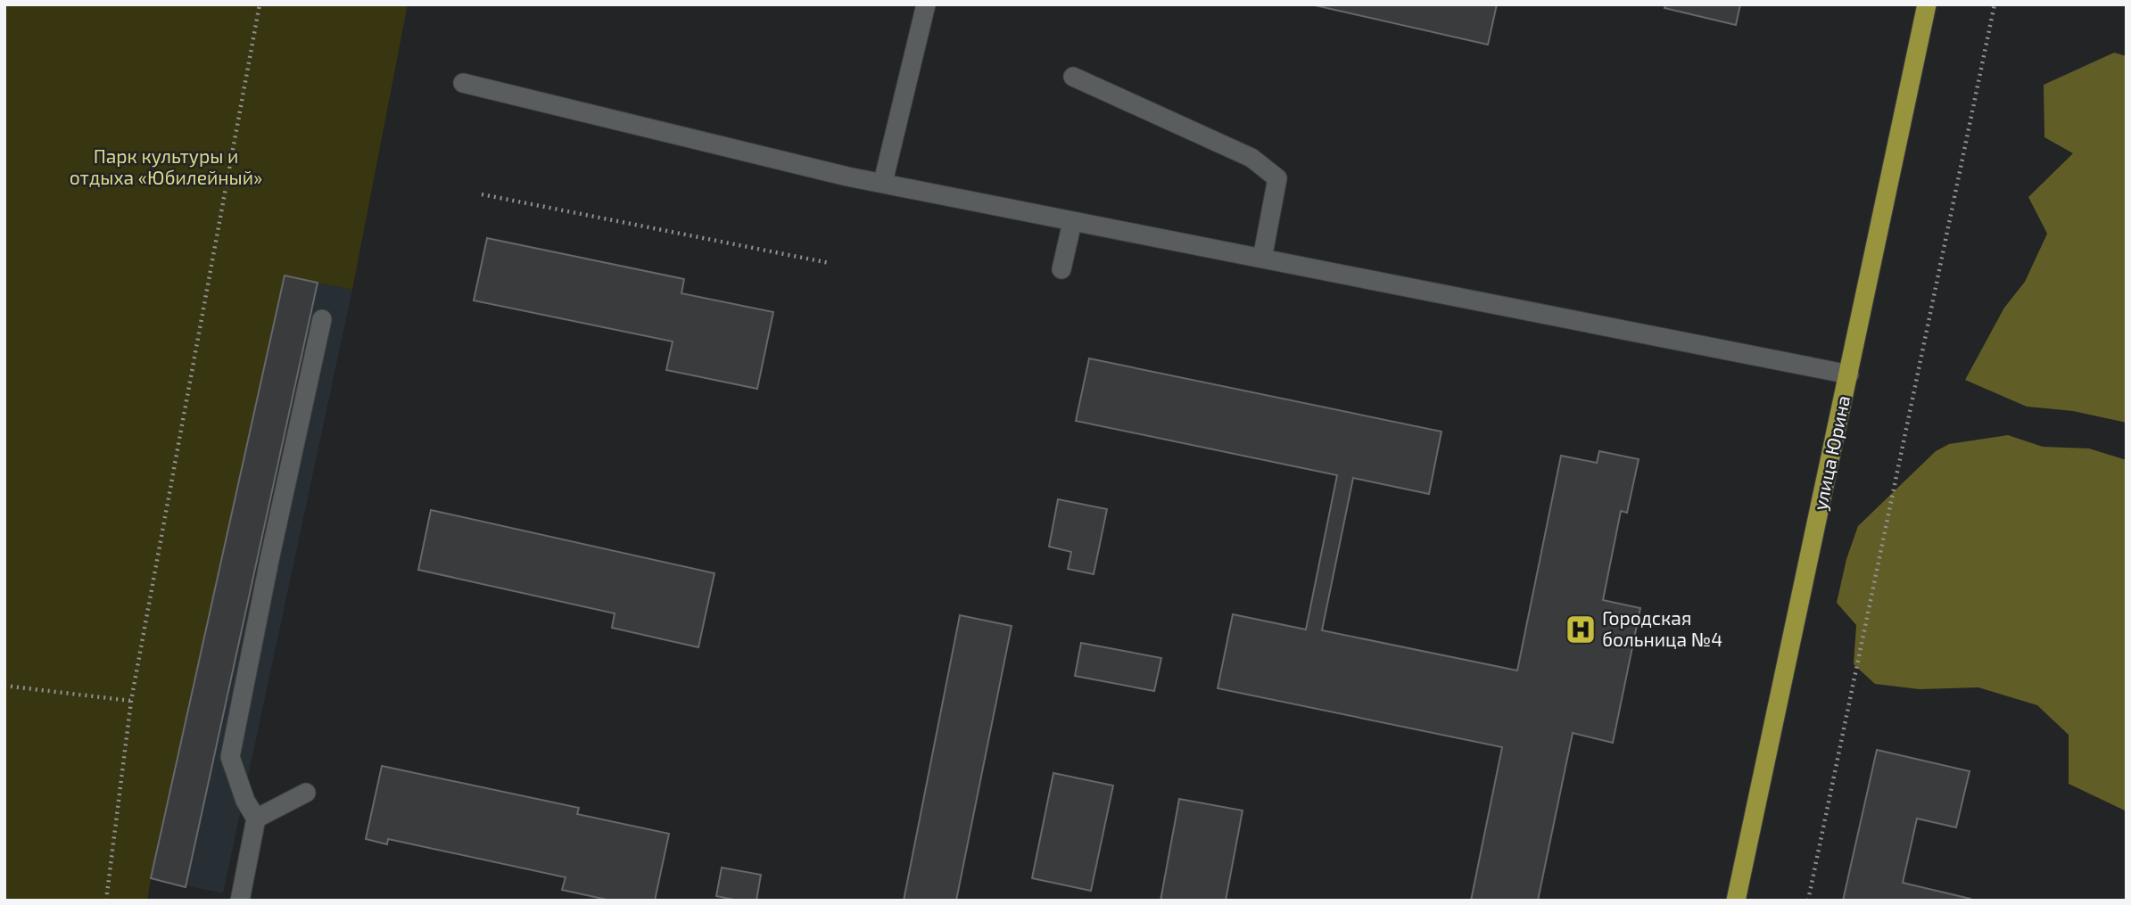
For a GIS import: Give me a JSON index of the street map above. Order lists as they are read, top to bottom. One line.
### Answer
{"streets":{"main road":["улица Юрина"]},"parks":["Парк культуры и отдыха «Юбилейный»"],"places":{"hospital":["Городская больница №4"]}}
